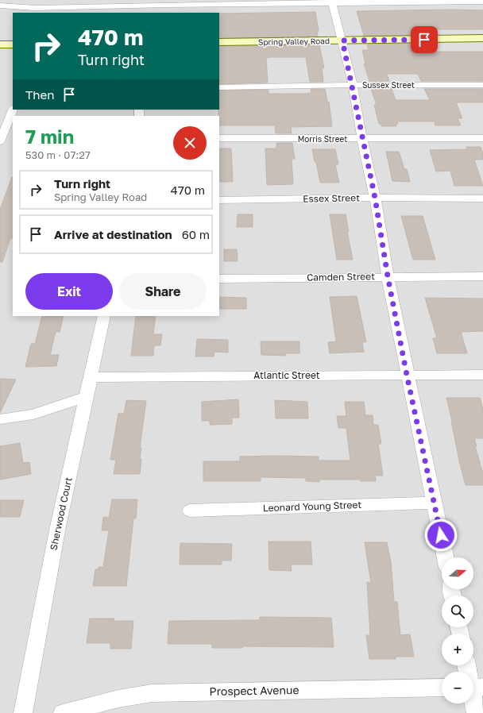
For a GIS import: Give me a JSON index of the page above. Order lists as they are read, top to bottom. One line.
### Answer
{"streets":{"street":["Spring Valley Road","Sussex Street","Morris Street","Essex Street","Camden Street","Atlantic Street","Leonard Young Street","Sherwood Court","Prospect Avenue"]},"crossings":[["Atlantic Street","Sherwood Court"]],"north":"right","page":{"turn":["470 m","Turn right"],"then":"Then","heading":["7 min","530 m · 07:27"],"list":[{"name":"Turn right","note":"Spring Valley Road","value":"470 m"},{"name":"Arrive at destination","value":"60 m"}],"buttons":["Exit","Share"],"map_buttons":["+","−"]}}
